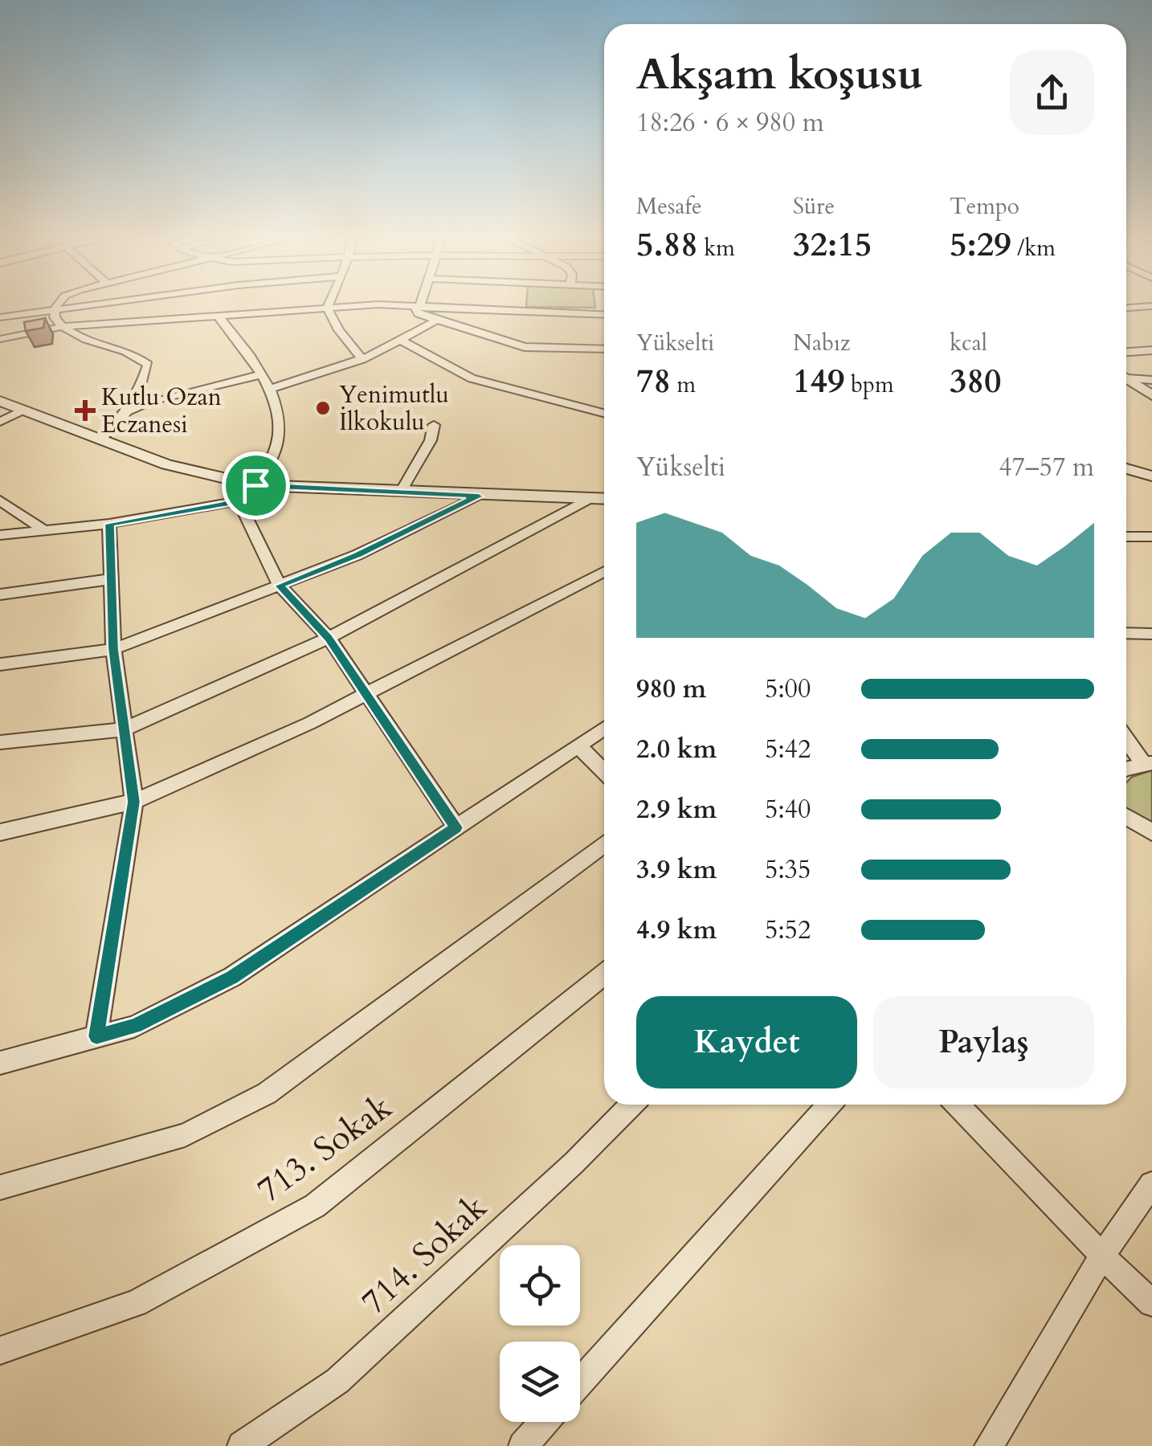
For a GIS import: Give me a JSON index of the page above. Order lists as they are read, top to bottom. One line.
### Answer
{"streets":{"street":["713. Sokak","714. Sokak"]},"places":{"other":["Yenimutlu İlkokulu"],"health":["Kutlu Ozan Eczanesi"]},"page":{"heading":["Akşam koşusu","18:26 · 6 × 980 m"],"stats":[["Mesafe","5.88 km"],["Süre","32:15"],["Tempo","5:29 /km"],["Yükselti","78 m"],["Nabız","149 bpm"],["kcal","380"]],"chart":["Yükselti","47–57 m"],"list":[{"name":"980 m","note":"5:00"},{"name":"2.0 km","note":"5:42"},{"name":"2.9 km","note":"5:40"},{"name":"3.9 km","note":"5:35"},{"name":"4.9 km","note":"5:52"}],"buttons":["Kaydet","Paylaş"]}}
